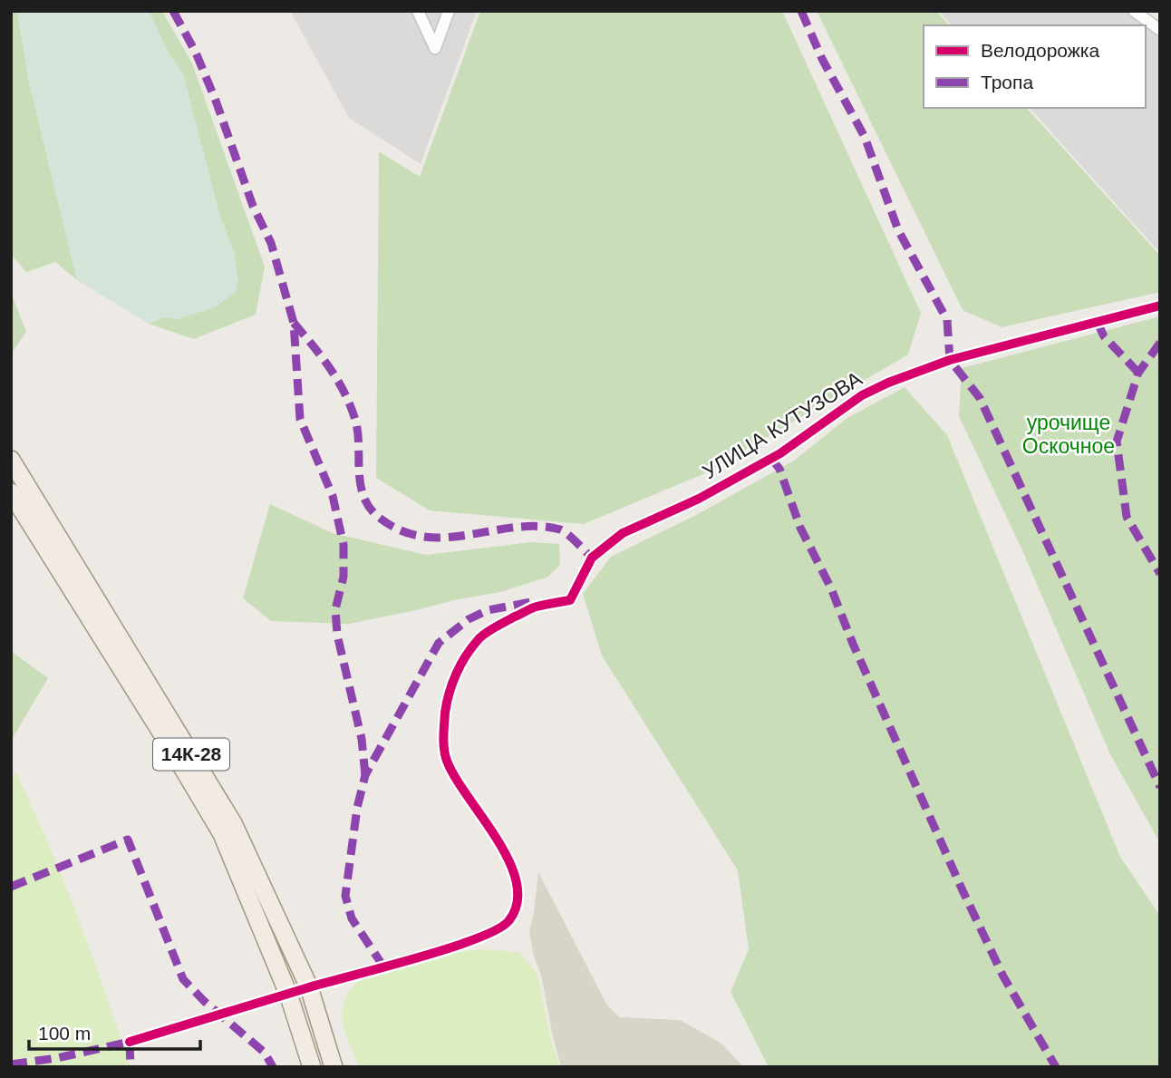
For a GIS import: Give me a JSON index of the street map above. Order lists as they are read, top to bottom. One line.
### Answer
{"streets":{"main road":["14К-28"],"street":["УЛИЦА КУТУЗОВА"]},"crossings":[["УЛИЦА КУТУЗОВА","14К-28"]],"parks":["урочище Оскочное"],"legend":["Велодорожка","Тропа"],"scale_bar":"100 m"}
